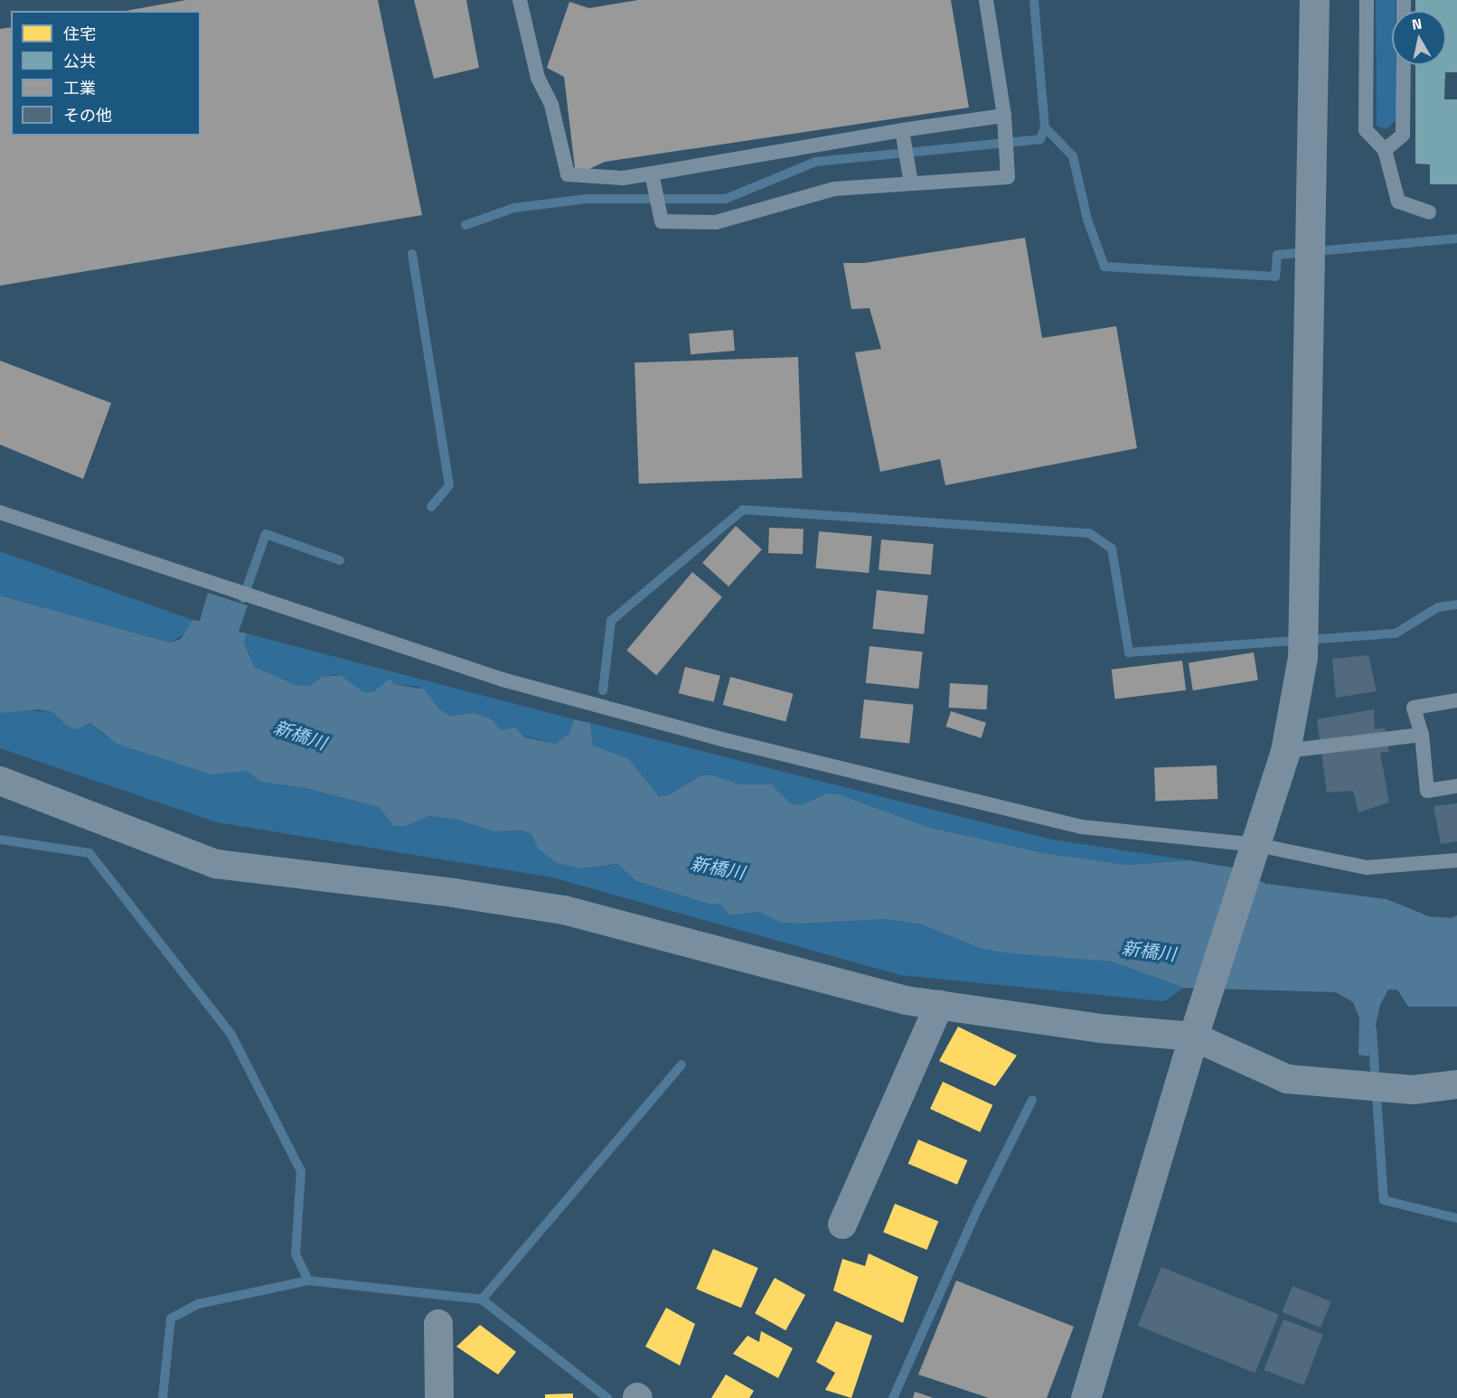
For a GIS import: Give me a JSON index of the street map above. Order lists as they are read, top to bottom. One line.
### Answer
{"water":["新橋川"],"legend":["住宅","公共","工業","その他"],"north":"top"}
